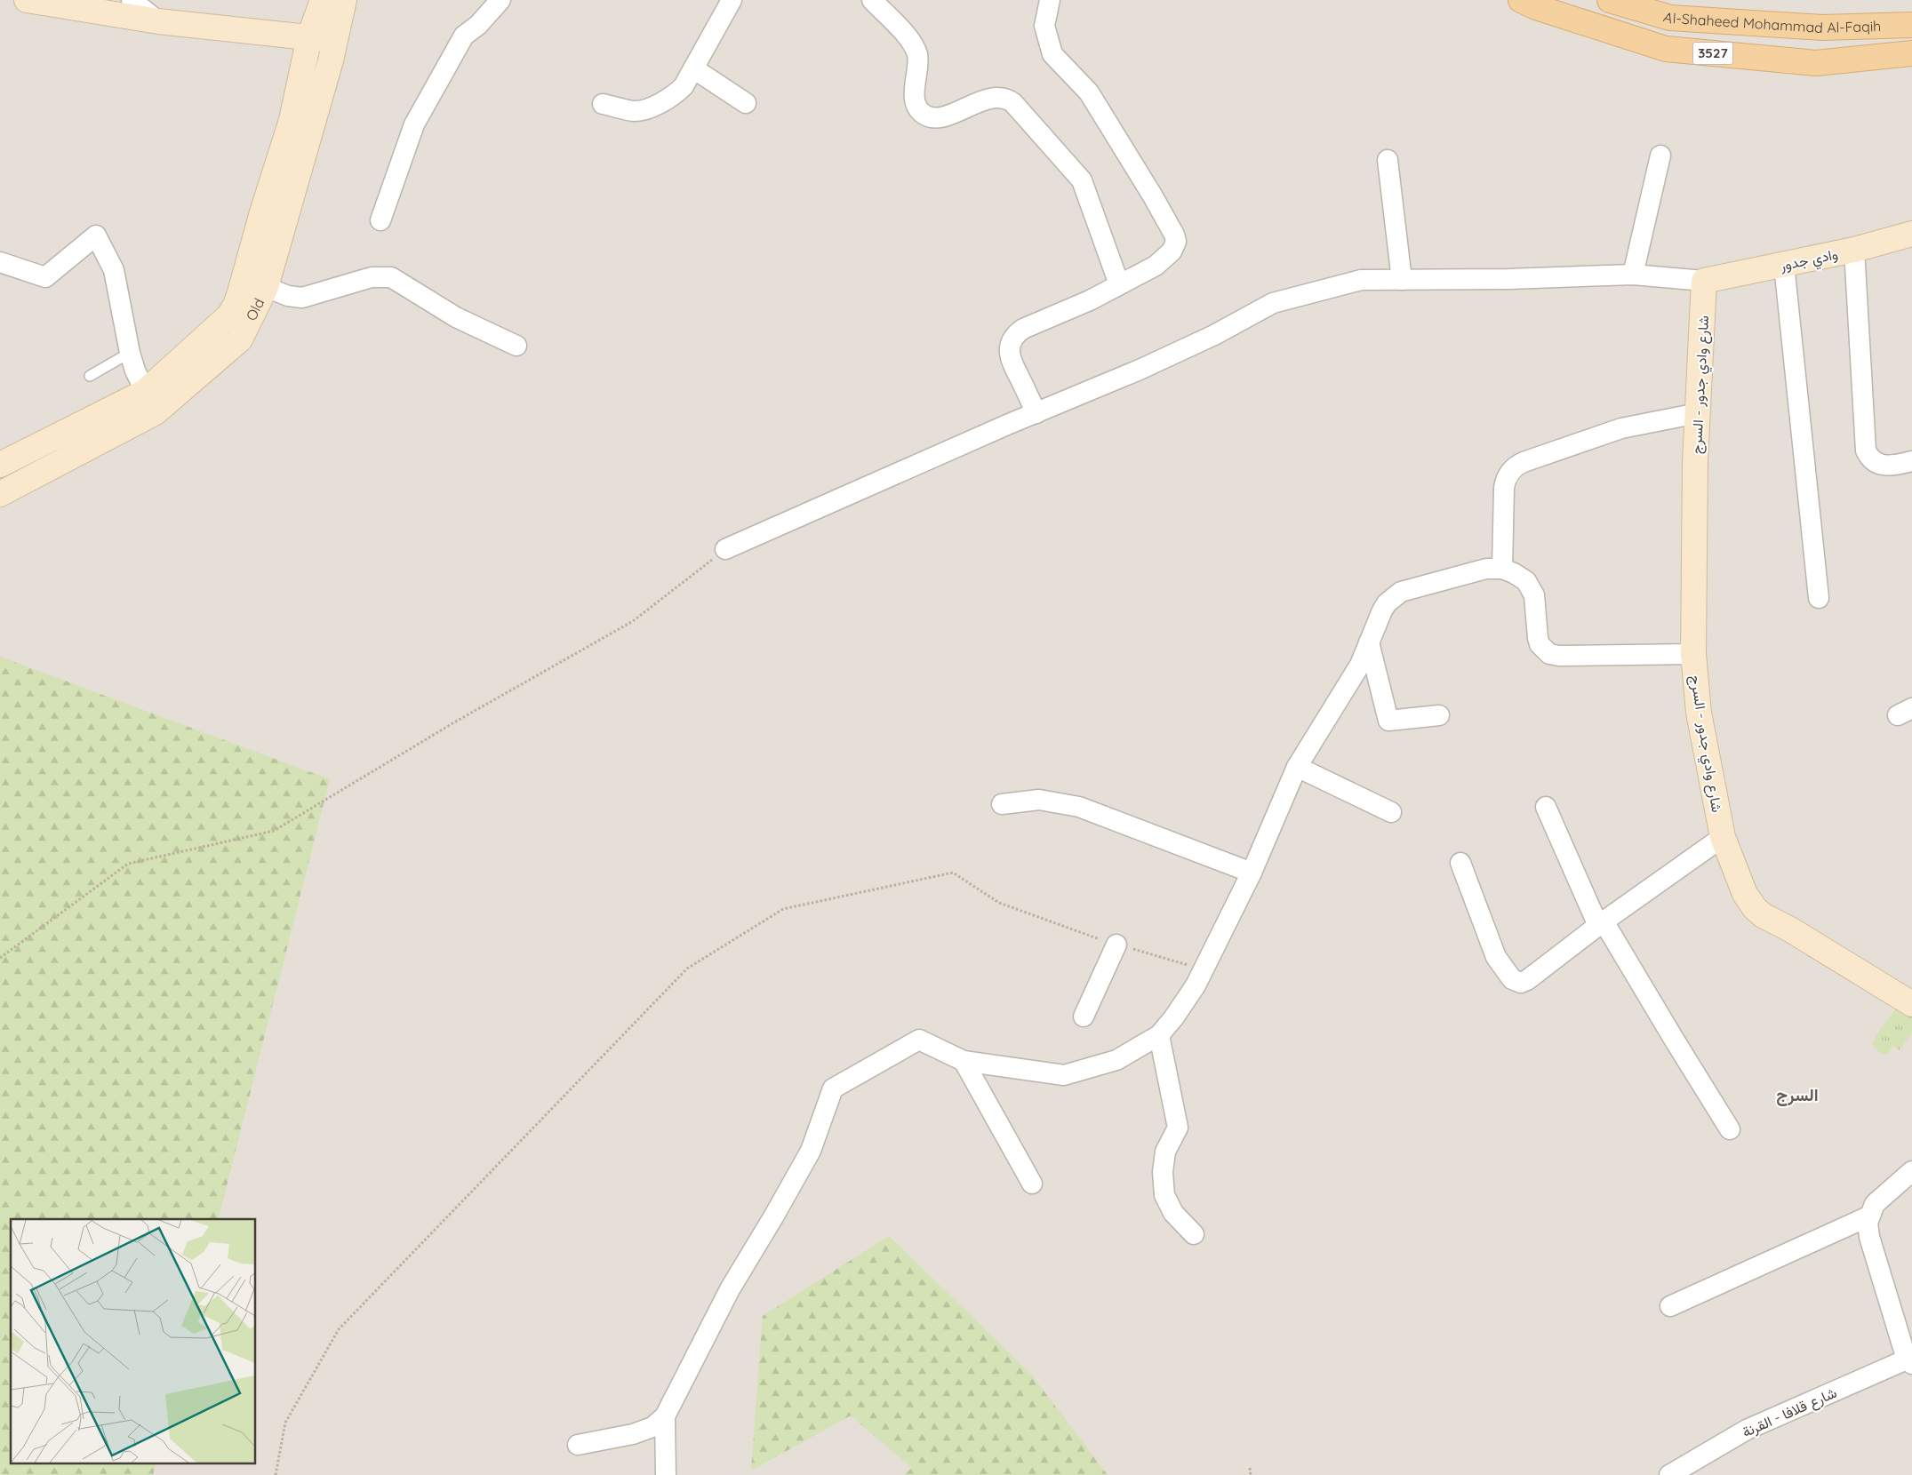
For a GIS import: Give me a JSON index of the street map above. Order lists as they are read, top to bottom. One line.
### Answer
{"streets":{"main road":["Al-Shaheed Mohammad Al-Faqih","3527"],"street":["وادي جدور","Old","شارع وادي جدور - السرج","شارع قلافا - القرنة"]},"crossings":[["وادي جدور","شارع وادي جدور - السرج"]],"districts":["السرج"]}
